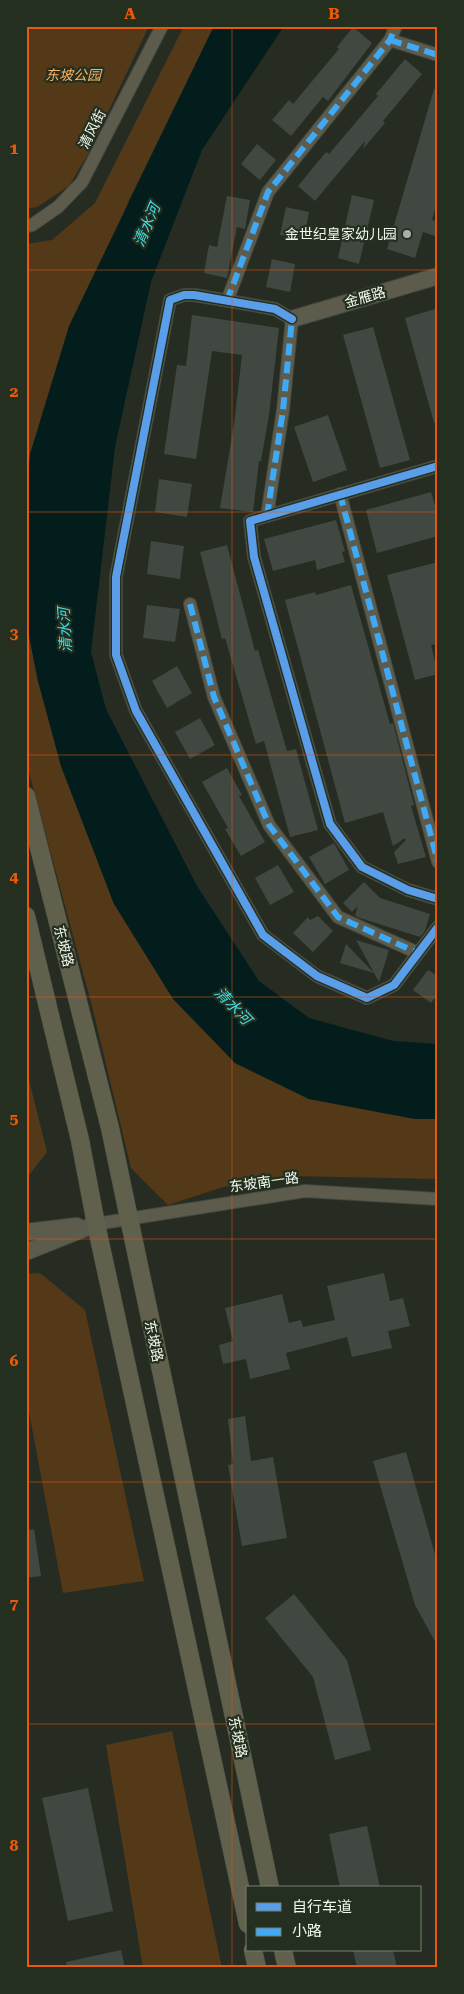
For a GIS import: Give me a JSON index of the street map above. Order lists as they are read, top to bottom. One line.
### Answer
{"streets":{"main road":["东坡路"],"street":["清风街","金雁路","东坡南一路"]},"crossings":[["东坡路","东坡南一路"]],"water":["清水河"],"parks":["东坡公园"],"places":["金世纪皇家幼儿园"],"legend":["自行车道","小路"],"grid":{"columns":["A","B"],"rows":["1","2","3","4","5","6","7","8"]}}
